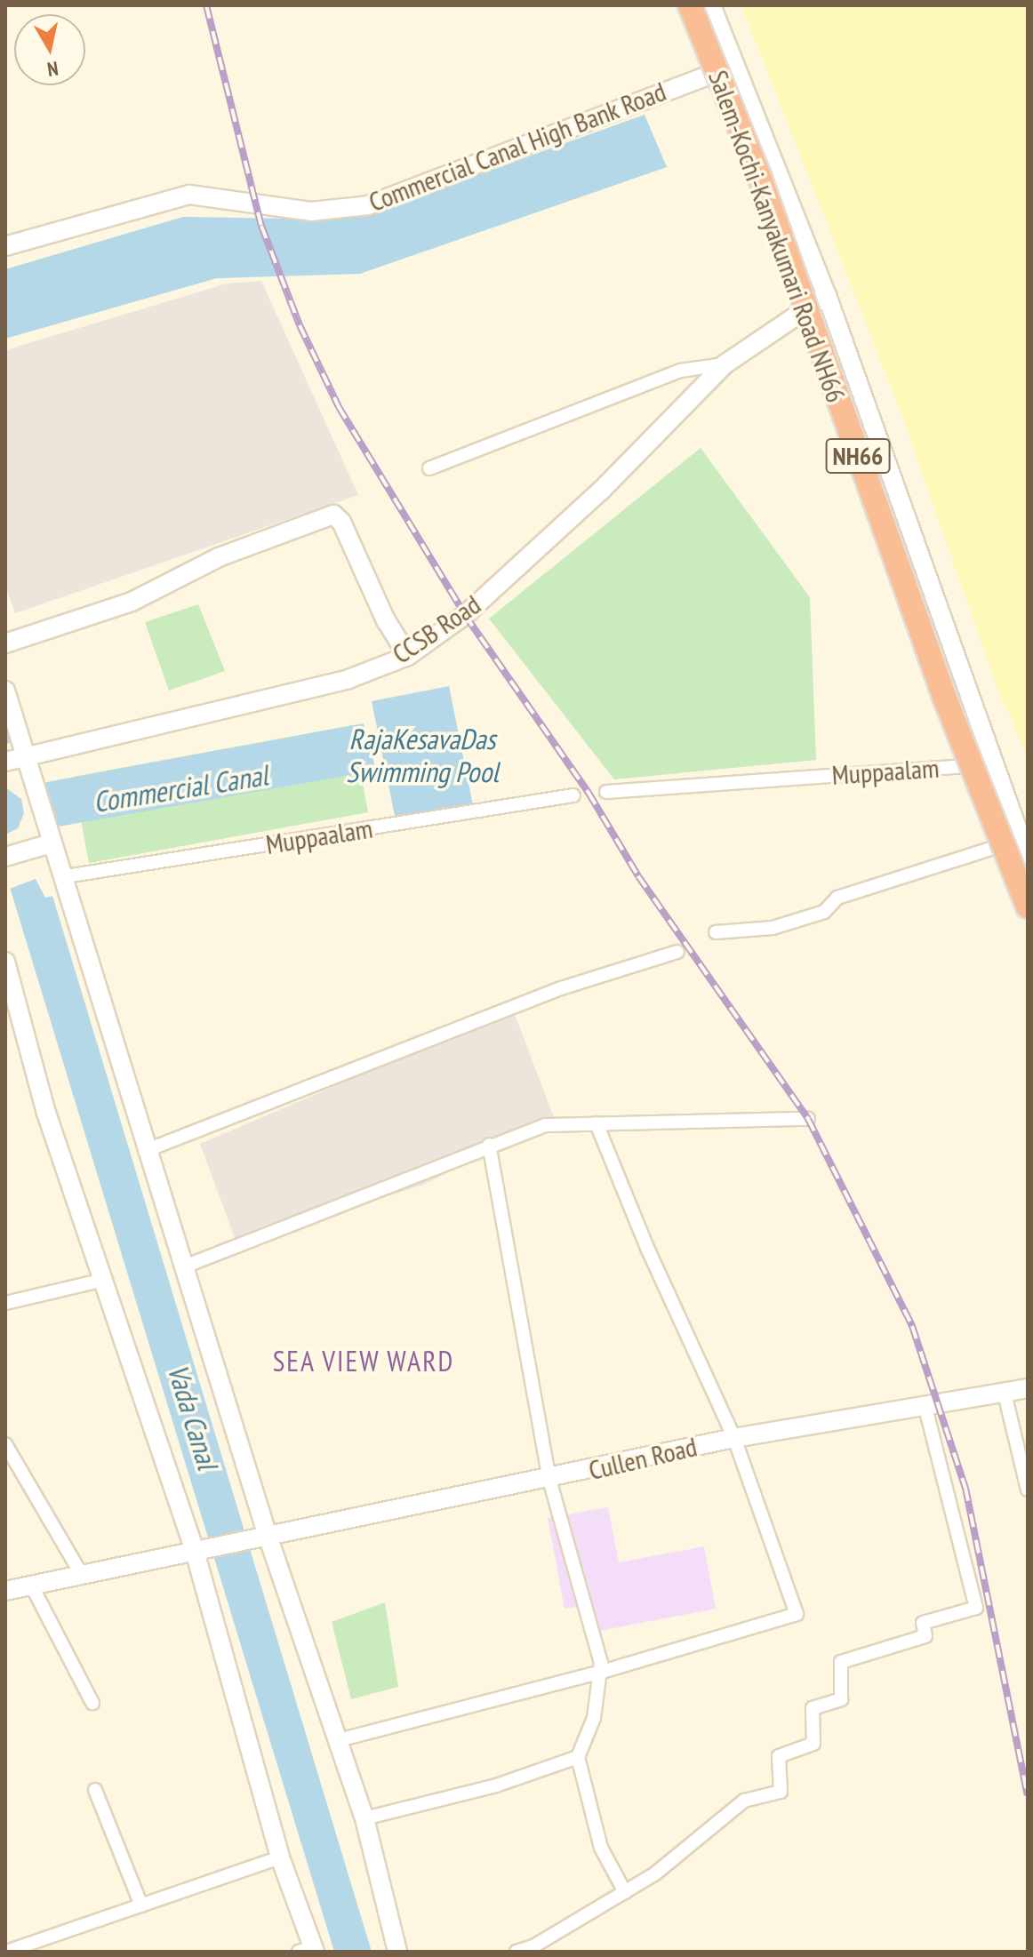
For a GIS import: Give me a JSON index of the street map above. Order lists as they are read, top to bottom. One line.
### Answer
{"streets":{"highway":["Salem-Kochi-Kanyakumari Road NH66","NH66"],"main road":["Commercial Canal High Bank Road","CCSB Road","Cullen Road"],"street":["Muppaalam"]},"districts":["SEA VIEW WARD"],"water":["RajaKesavaDas Swimming Pool","Commercial Canal","Vada Canal"],"north":"bottom"}
